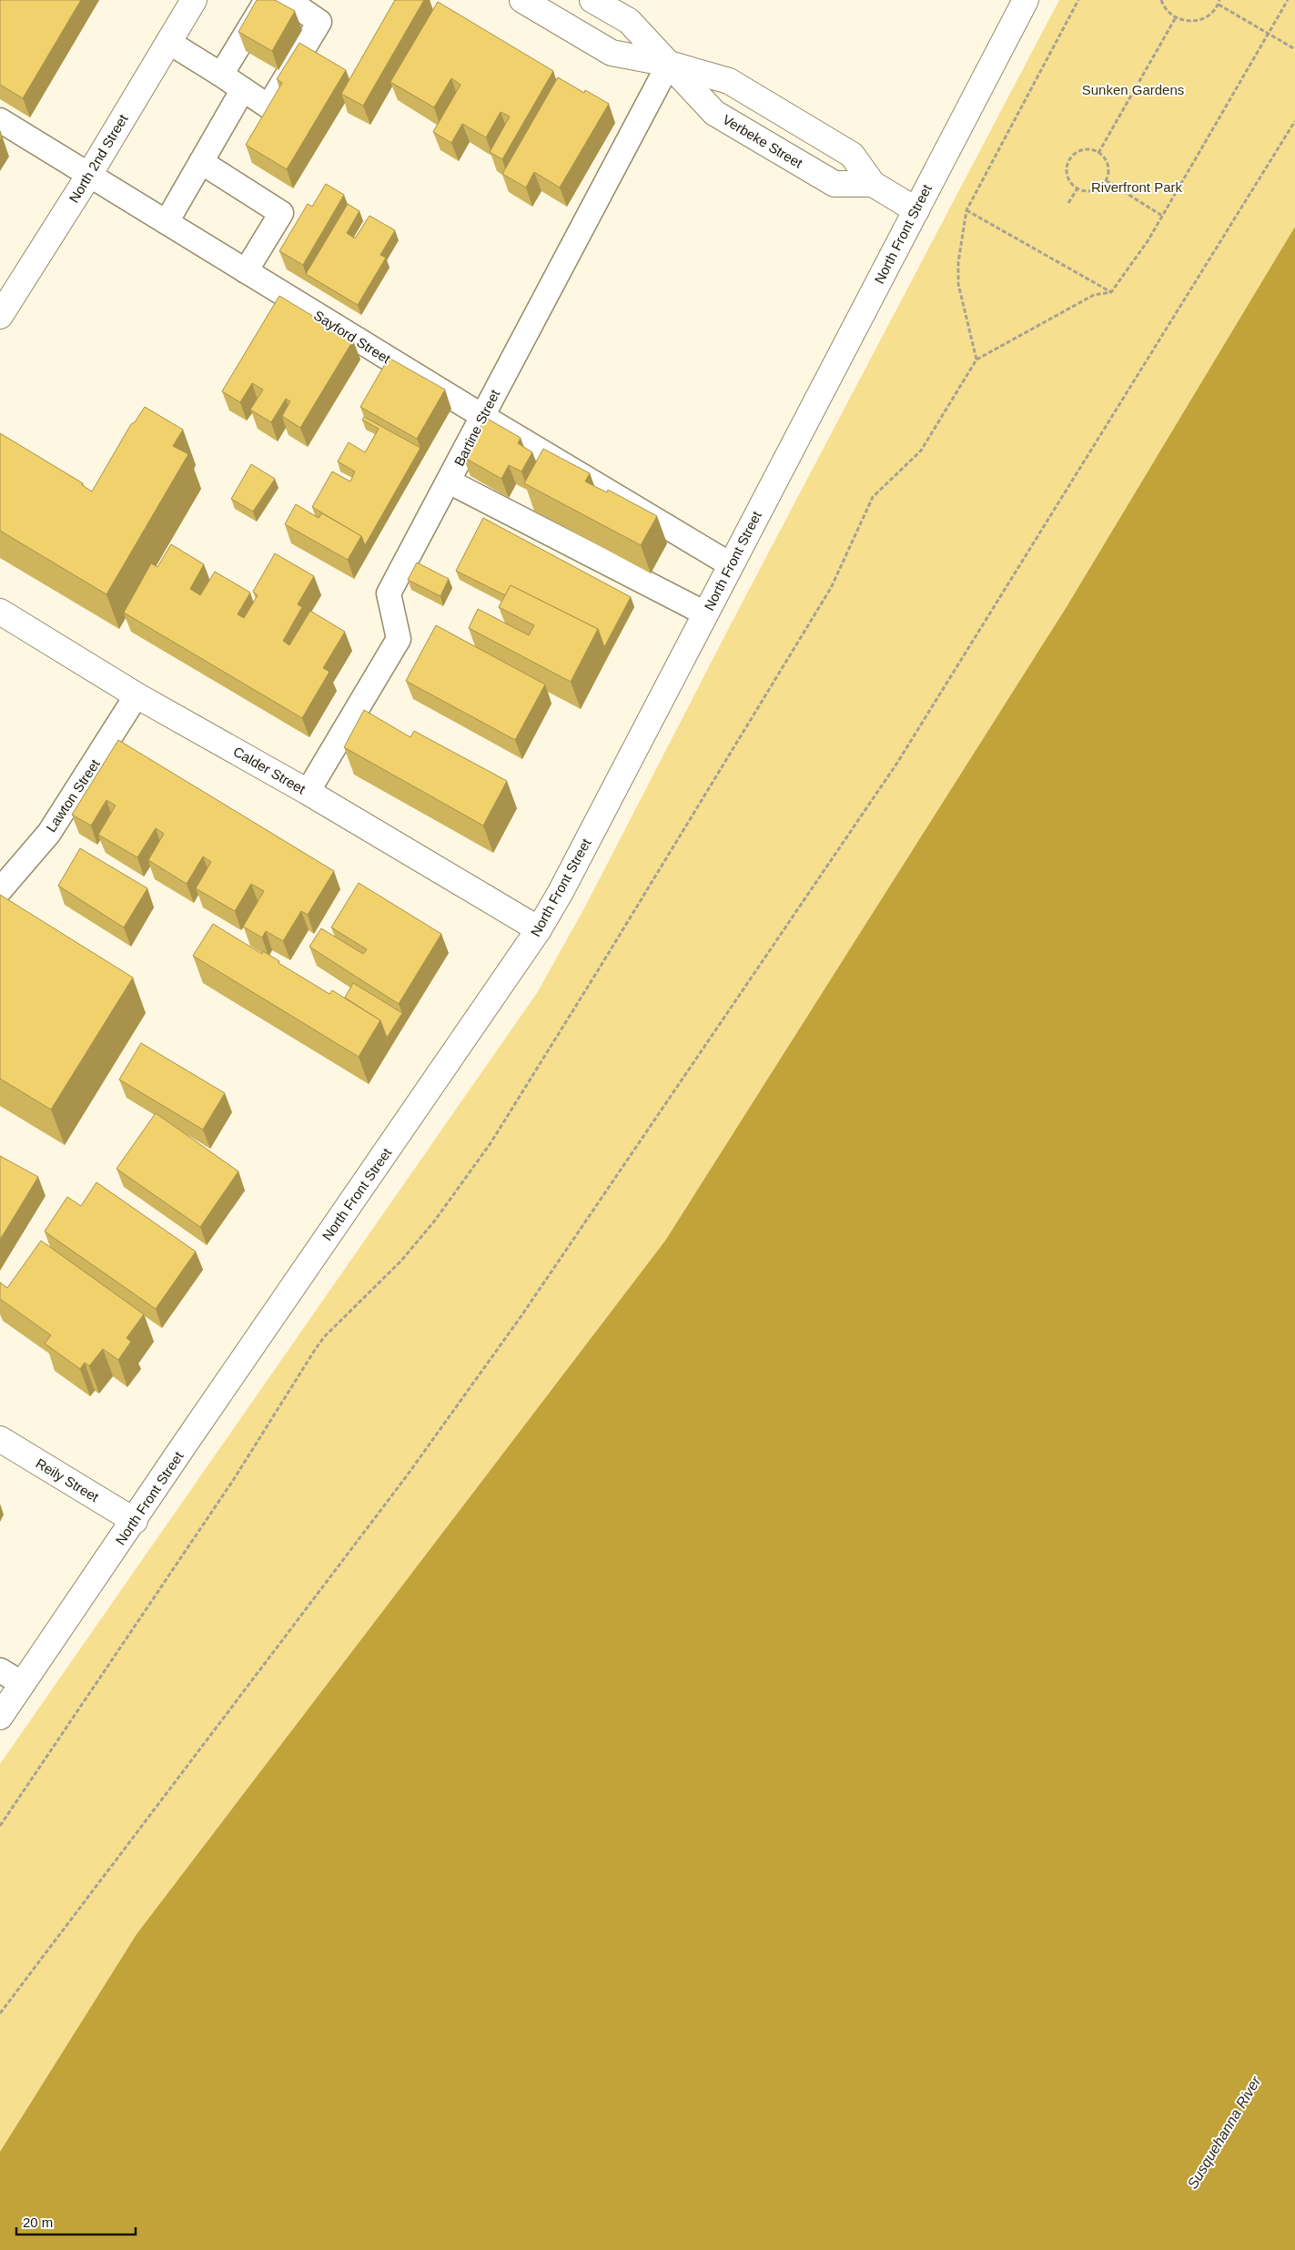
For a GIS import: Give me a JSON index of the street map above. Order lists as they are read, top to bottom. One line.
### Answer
{"streets":{"main road":["Verbeke Street","North 2nd Street","North Front Street","Calder Street","Reily Street"],"lane":["Sayford Street","Bartine Street","Lawton Street"]},"crossings":[["Verbeke Street","North Front Street"],["Verbeke Street","Bartine Street"],["North 2nd Street","Sayford Street"],["North Front Street","Sayford Street"],["North Front Street","Calder Street"],["North Front Street","Reily Street"],["Sayford Street","Bartine Street"],["Bartine Street","Calder Street"],["Calder Street","Lawton Street"]],"water":["Susquehanna River"],"parks":["Sunken Gardens","Riverfront Park"],"scale_bar":"20 m"}
